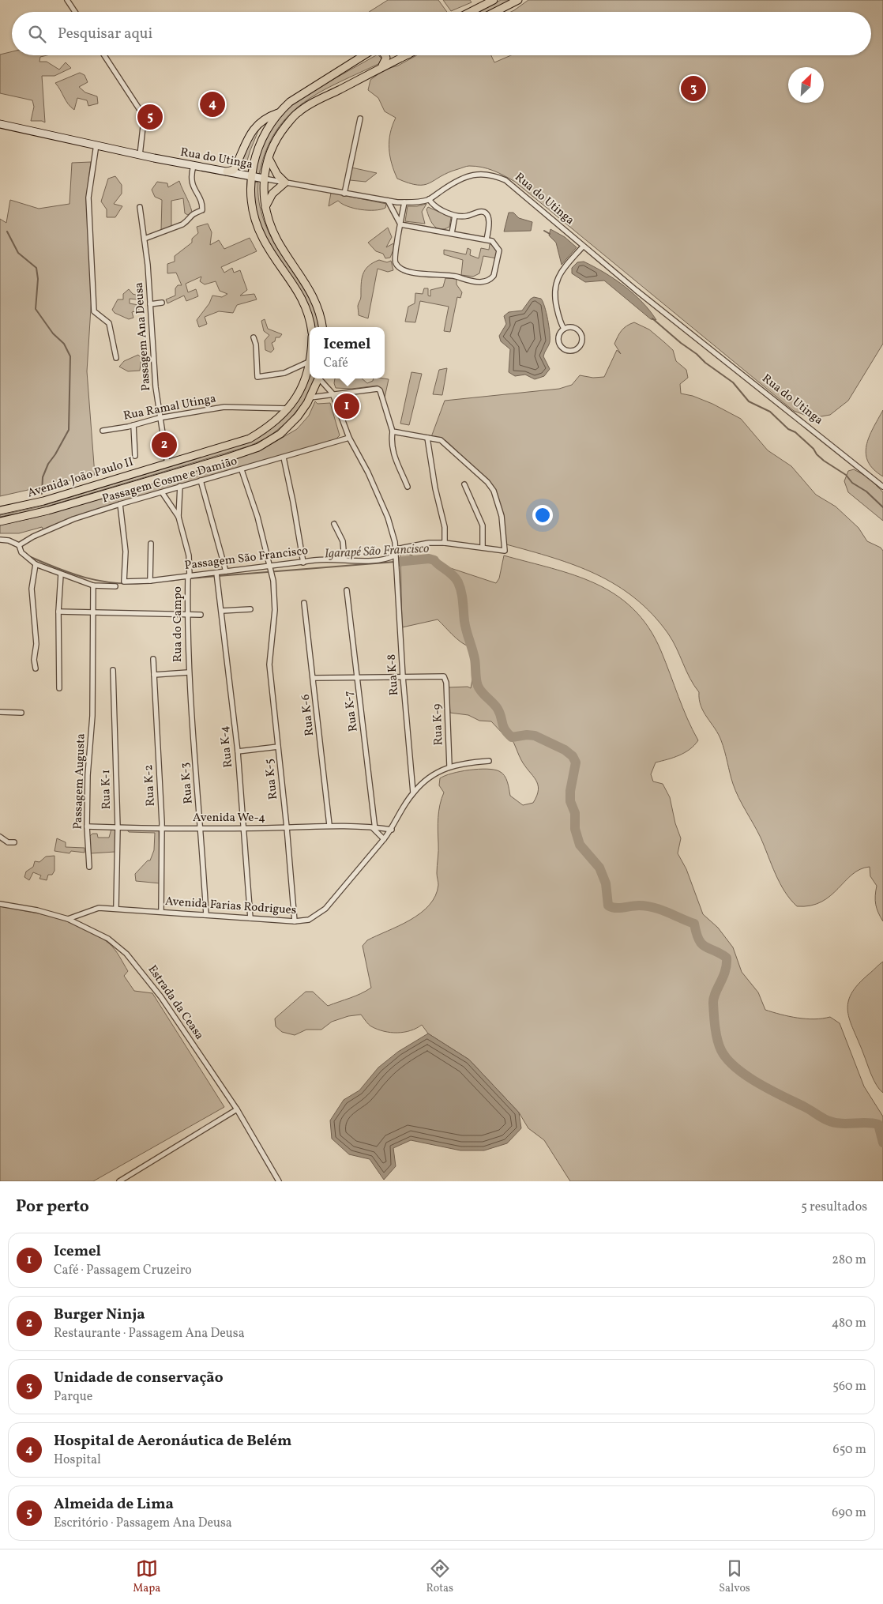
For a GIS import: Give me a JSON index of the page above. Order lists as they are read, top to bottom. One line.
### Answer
{"streets":{"main road":["Avenida João Paulo II"],"street":["Rua do Utinga","Passagem Ana Deusa","Rua Ramal Utinga","Passagem Cosme e Damião","Passagem São Francisco","Rua do Campo","Rua K-8","Rua K-7","Rua K-6","Rua K-9","Rua K-4","Rua K-5","Passagem Augusta","Rua K-3","Rua K-2","Rua K-1","Avenida We-4","Avenida Farias Rodrigues","Estrada da Ceasa"]},"crossings":[["Passagem Ana Deusa","Rua Ramal Utinga"],["Passagem Ana Deusa","Avenida João Paulo II"],["Rua Ramal Utinga","Avenida João Paulo II"],["Passagem Cosme e Damião","Passagem São Francisco"],["Passagem Cosme e Damião","Rua do Campo"],["Passagem Cosme e Damião","Rua K-5"],["Passagem São Francisco","Rua do Campo"],["Passagem São Francisco","Rua K-8"],["Passagem São Francisco","Rua K-4"],["Passagem São Francisco","Rua K-5"],["Rua do Campo","Rua K-3"],["Rua K-8","Rua K-9"],["Rua K-8","Avenida Farias Rodrigues"],["Rua K-7","Avenida We-4"],["Rua K-6","Avenida We-4"],["Rua K-9","Avenida Farias Rodrigues"],["Rua K-4","Avenida We-4"],["Rua K-4","Avenida Farias Rodrigues"],["Rua K-5","Avenida We-4"],["Rua K-5","Avenida Farias Rodrigues"],["Passagem Augusta","Avenida We-4"],["Rua K-3","Avenida We-4"],["Rua K-3","Avenida Farias Rodrigues"],["Rua K-2","Avenida We-4"],["Rua K-2","Avenida Farias Rodrigues"],["Rua K-1","Avenida We-4"],["Rua K-1","Avenida Farias Rodrigues"],["Avenida We-4","Avenida Farias Rodrigues"],["Avenida Farias Rodrigues","Estrada da Ceasa"]],"water":["Igarapé São Francisco"],"north":"top right","page":{"search":"Pesquisar aqui","pins":["3","4","5","1","2"],"popup":["Icemel","Café"],"heading":["Por perto","5 resultados"],"list":[{"mark":"1","name":"Icemel","note":"Café · Passagem Cruzeiro","value":"280 m"},{"mark":"2","name":"Burger Ninja","note":"Restaurante · Passagem Ana Deusa","value":"480 m"},{"mark":"3","name":"Unidade de conservação","note":"Parque","value":"560 m"},{"mark":"4","name":"Hospital de Aeronáutica de Belém","note":"Hospital","value":"650 m"},{"mark":"5","name":"Almeida de Lima","note":"Escritório · Passagem Ana Deusa","value":"690 m"}],"nav":["Mapa","Rotas","Salvos"]}}
